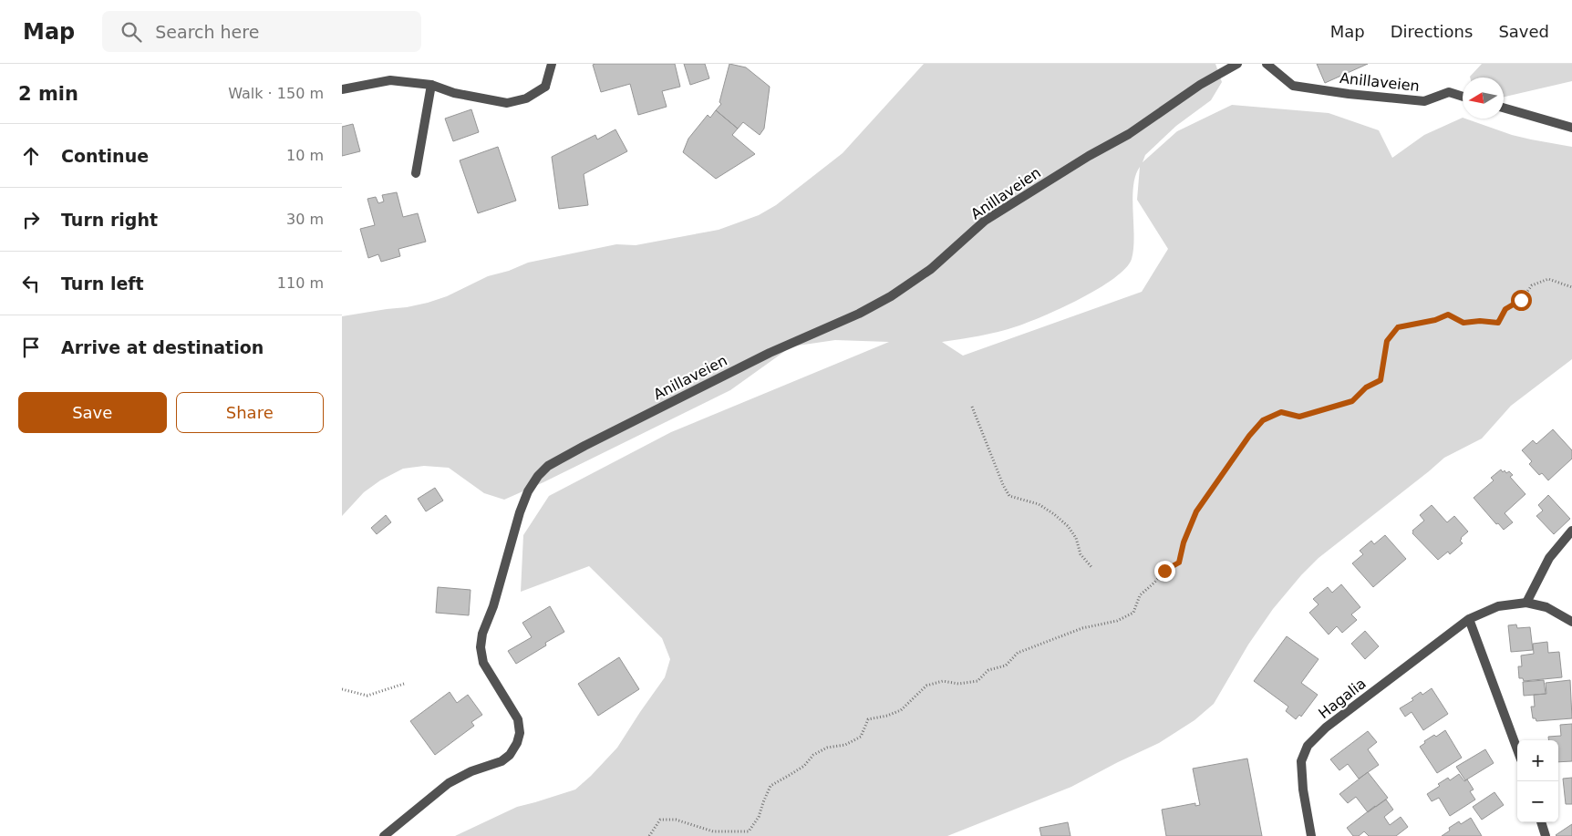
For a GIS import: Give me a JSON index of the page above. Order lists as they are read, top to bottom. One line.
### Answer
{"streets":{"street":["Anillaveien","Hagalia"]},"north":"left","page":{"header":"Map","search":"Search here","nav":["Map","Directions","Saved"],"heading":["2 min","Walk · 150 m"],"list":[["Continue","10 m"],["Turn right","30 m"],["Turn left","110 m"],"Arrive at destination"],"buttons":["Save","Share"],"map_buttons":["+","−"]}}
